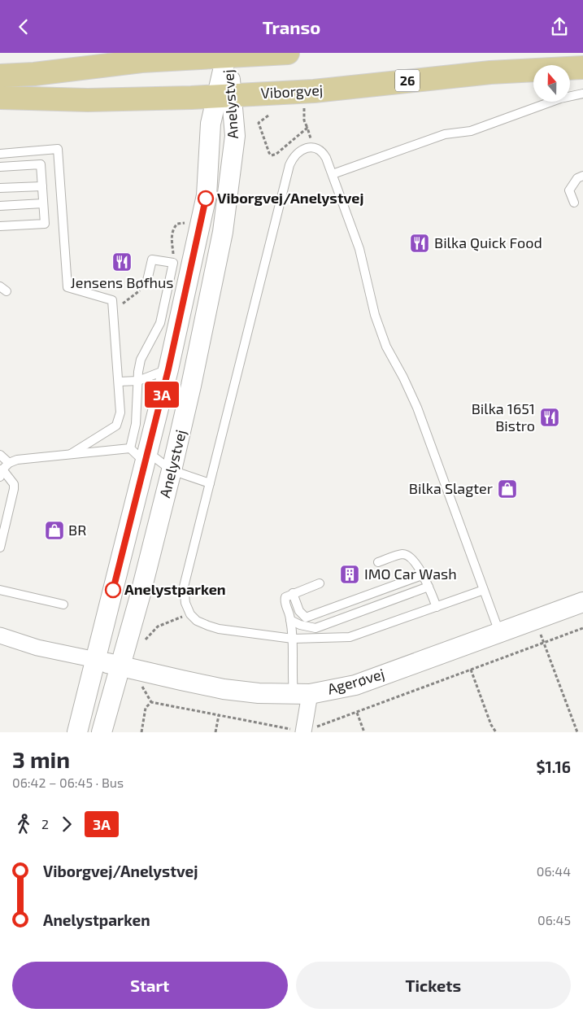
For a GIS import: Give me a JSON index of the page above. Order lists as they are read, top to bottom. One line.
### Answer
{"streets":{"main road":["26","Viborgvej"],"street":["Anelystvej","Agerøvej"]},"crossings":[["Viborgvej","Anelystvej"],["Anelystvej","Agerøvej"]],"places":{"other":["Viborgvej/Anelystvej","Anelystparken"],"restaurant":["Bilka Quick Food","Jensens Bøfhus","Bilka 1651 Bistro"],"shop":["Bilka Slagter","BR"],"building":["IMO Car Wash"]},"lines":["bus line 3A"],"north":"top","page":{"header":"Transo","on_map":"3A","heading":["3 min","06:42 – 06:45 · Bus","$1.16"],"legs":["2","3A"],"list":[{"name":"Viborgvej/Anelystvej","value":"06:44"},{"name":"Anelystparken","value":"06:45"}],"buttons":["Start","Tickets"]}}
